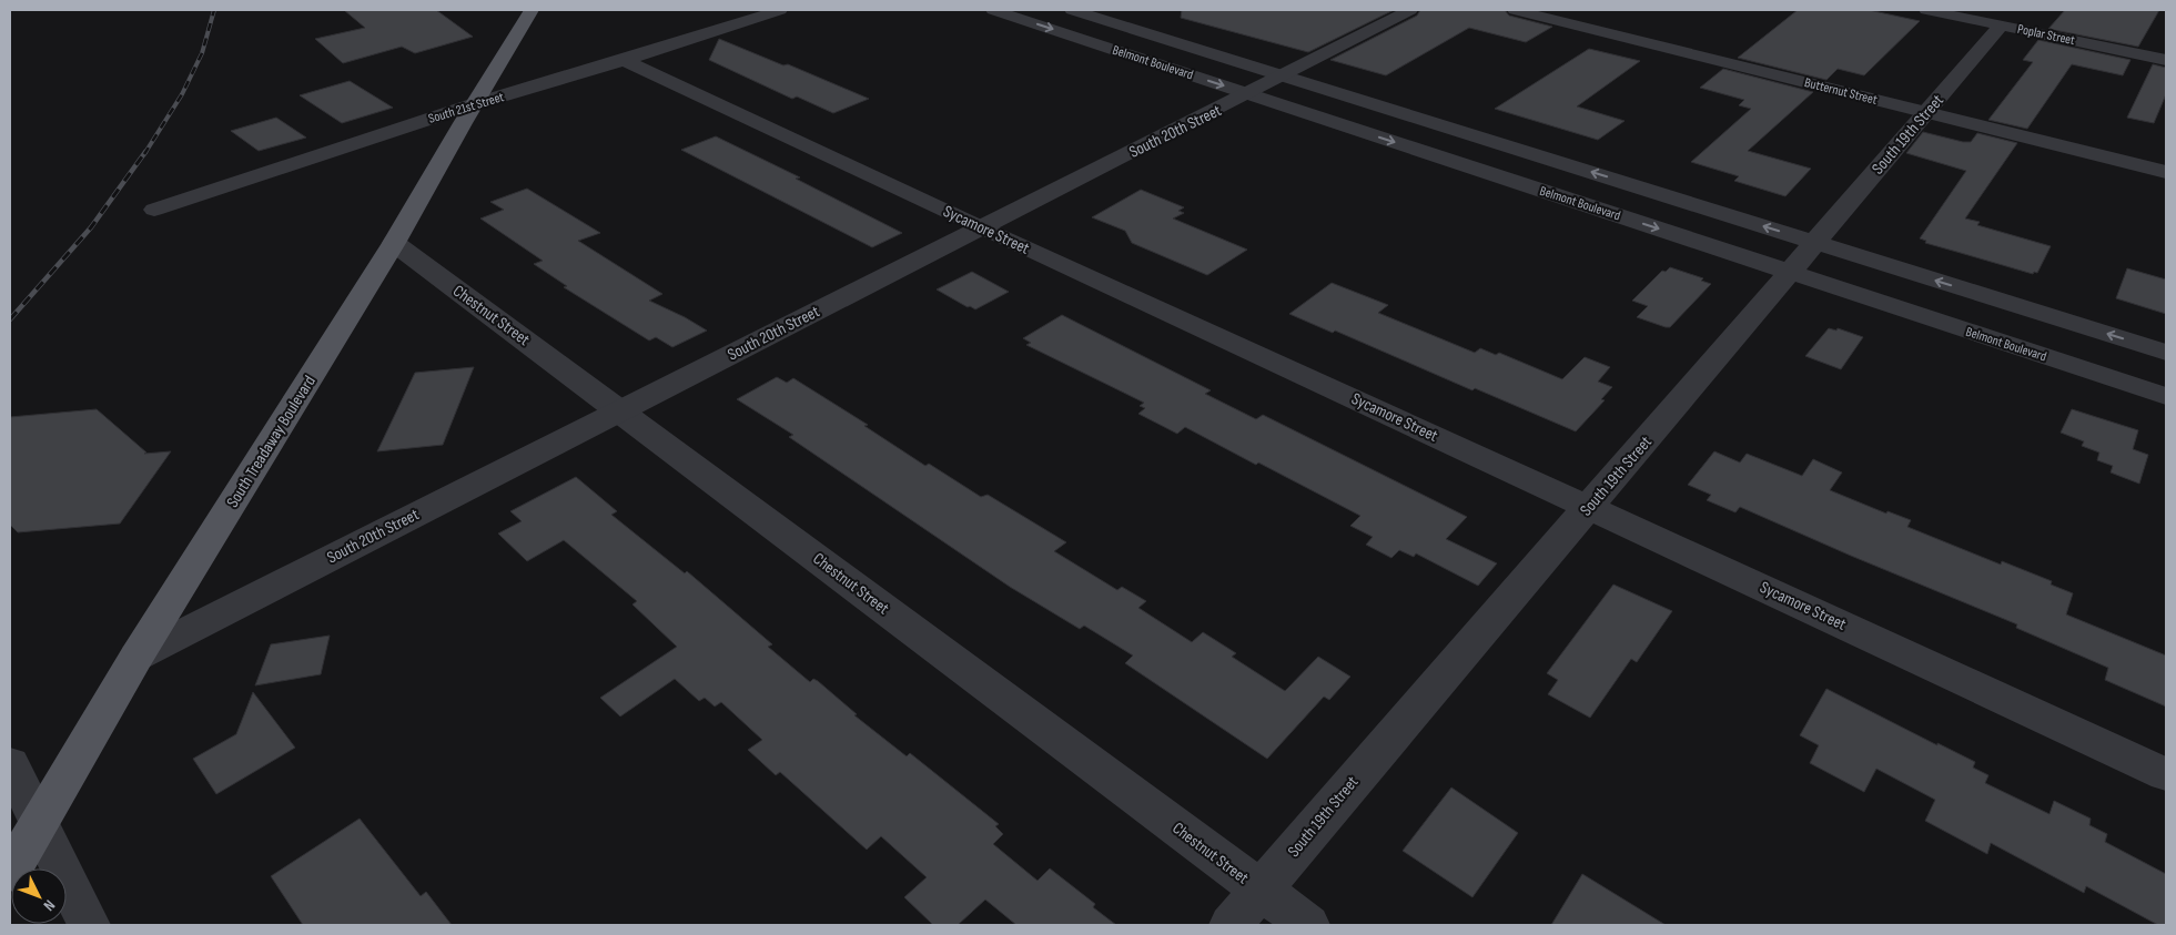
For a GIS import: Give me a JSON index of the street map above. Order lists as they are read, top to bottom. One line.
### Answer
{"streets":{"main road":["South Treadaway Boulevard"],"street":["Poplar Street","Belmont Boulevard","Butternut Street","South 21st Street","South 20th Street","South 19th Street","Sycamore Street","Chestnut Street"]},"crossings":[["Poplar Street","South 19th Street"],["Belmont Boulevard","South 20th Street"],["Belmont Boulevard","South 19th Street"],["Butternut Street","South 19th Street"],["South 21st Street","Sycamore Street"],["South 21st Street","South Treadaway Boulevard"],["South 20th Street","Sycamore Street"],["South 20th Street","Chestnut Street"],["South 20th Street","South Treadaway Boulevard"],["South 19th Street","Sycamore Street"],["South 19th Street","Chestnut Street"],["Chestnut Street","South Treadaway Boulevard"]],"north":"bottom right"}
